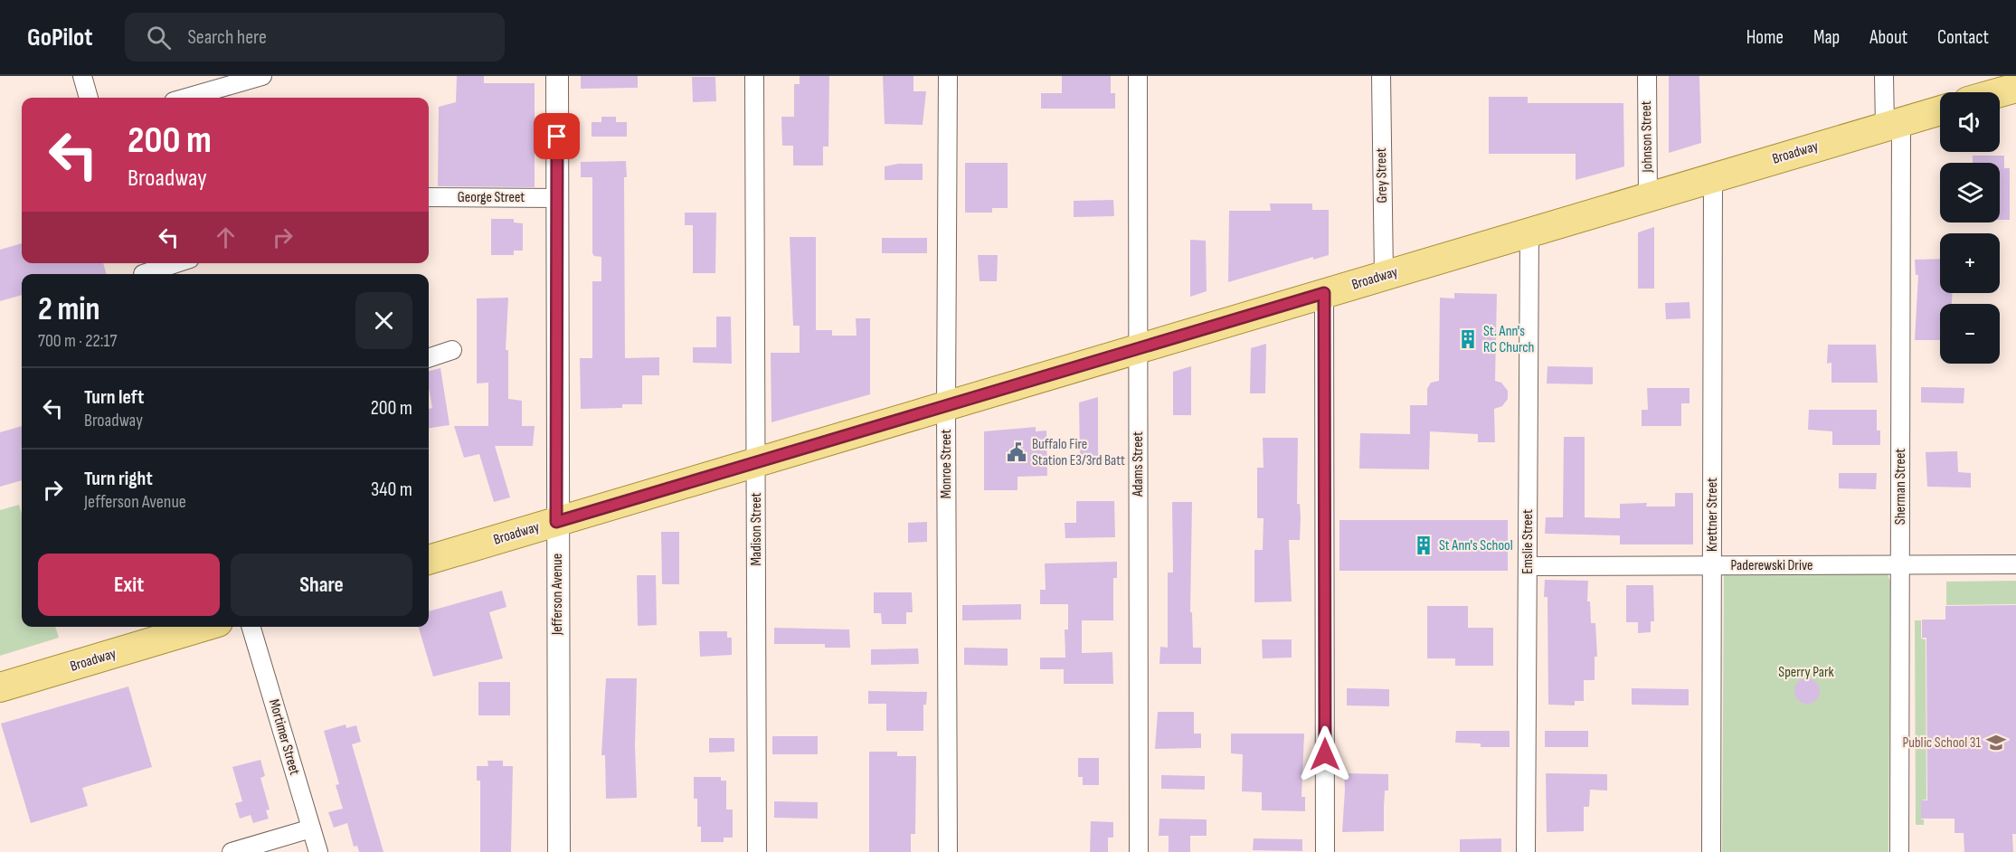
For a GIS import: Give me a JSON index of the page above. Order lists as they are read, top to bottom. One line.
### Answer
{"streets":{"main road":["Broadway"],"street":["Johnson Street","Grey Street","George Street","Monroe Street","Adams Street","Sherman Street","Krettner Street","Madison Street","Emslie Street","Paderewski Drive","Jefferson Avenue","Mortimer Street"]},"crossings":[["Johnson Street","Broadway"],["Broadway","Grey Street"],["Broadway","Monroe Street"],["Broadway","Adams Street"],["Broadway","Sherman Street"],["Broadway","Krettner Street"],["Broadway","Madison Street"],["Broadway","Emslie Street"],["Broadway","Jefferson Avenue"],["George Street","Jefferson Avenue"],["Sherman Street","Paderewski Drive"],["Krettner Street","Paderewski Drive"],["Emslie Street","Paderewski Drive"]],"parks":["Sperry Park"],"places":{"building":["St. Ann's RC Church","St Ann's School"],"public building":["Buffalo Fire Station E3/3rd Batt"],"school or university":["Public School 31"]},"page":{"header":"GoPilot","search":"Search here","nav":["Home","Map","About","Contact"],"map_buttons":["+","−"],"turn":["200 m","Broadway"],"heading":["2 min","700 m · 22:17"],"list":[{"name":"Turn left","note":"Broadway","value":"200 m"},{"name":"Turn right","note":"Jefferson Avenue","value":"340 m"}],"buttons":["Exit","Share"]}}
